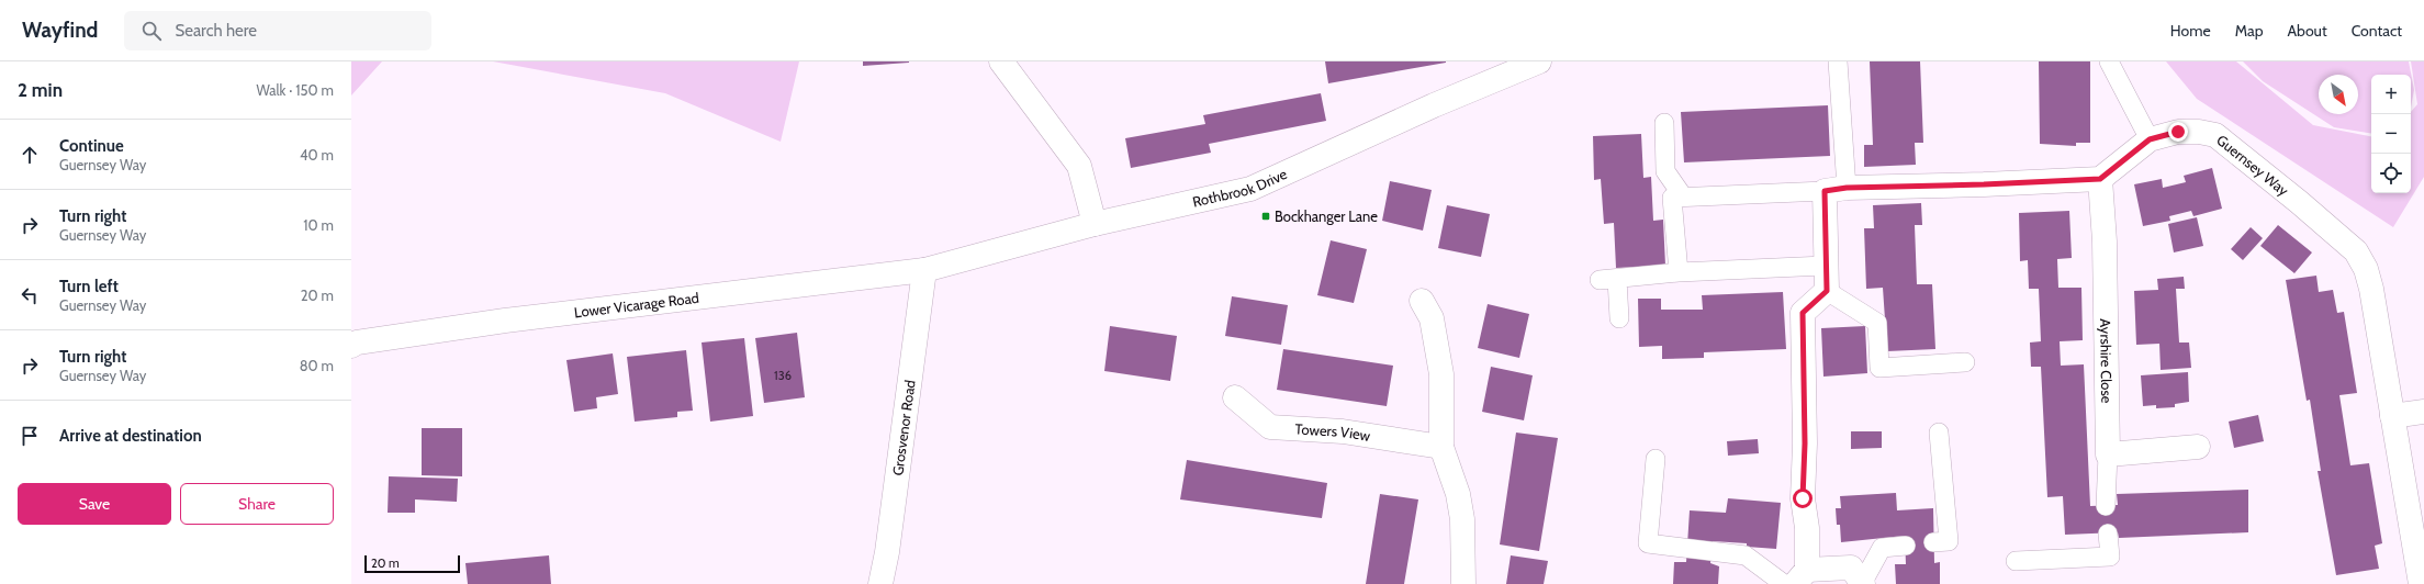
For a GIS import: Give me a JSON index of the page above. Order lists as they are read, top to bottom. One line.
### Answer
{"streets":{"street":["Guernsey Way","Rothbrook Drive","Lower Vicarage Road","Ayrshire Close","Grosvenor Road","Towers View"]},"crossings":[["Guernsey Way","Ayrshire Close"],["Rothbrook Drive","Lower Vicarage Road"],["Rothbrook Drive","Grosvenor Road"],["Lower Vicarage Road","Grosvenor Road"]],"places":{"transit":["Bockhanger Lane"]},"house_numbers":["136"],"scale_bar":"20 m","north":"bottom right","page":{"header":"Wayfind","search":"Search here","nav":["Home","Map","About","Contact"],"heading":["2 min","Walk · 150 m"],"map_buttons":["+","−"],"list":[["Continue","Guernsey Way","40 m"],["Turn right","Guernsey Way","10 m"],["Turn left","Guernsey Way","20 m"],["Turn right","Guernsey Way","80 m"],"Arrive at destination"],"buttons":["Save","Share"],"scale":"20 m"}}
